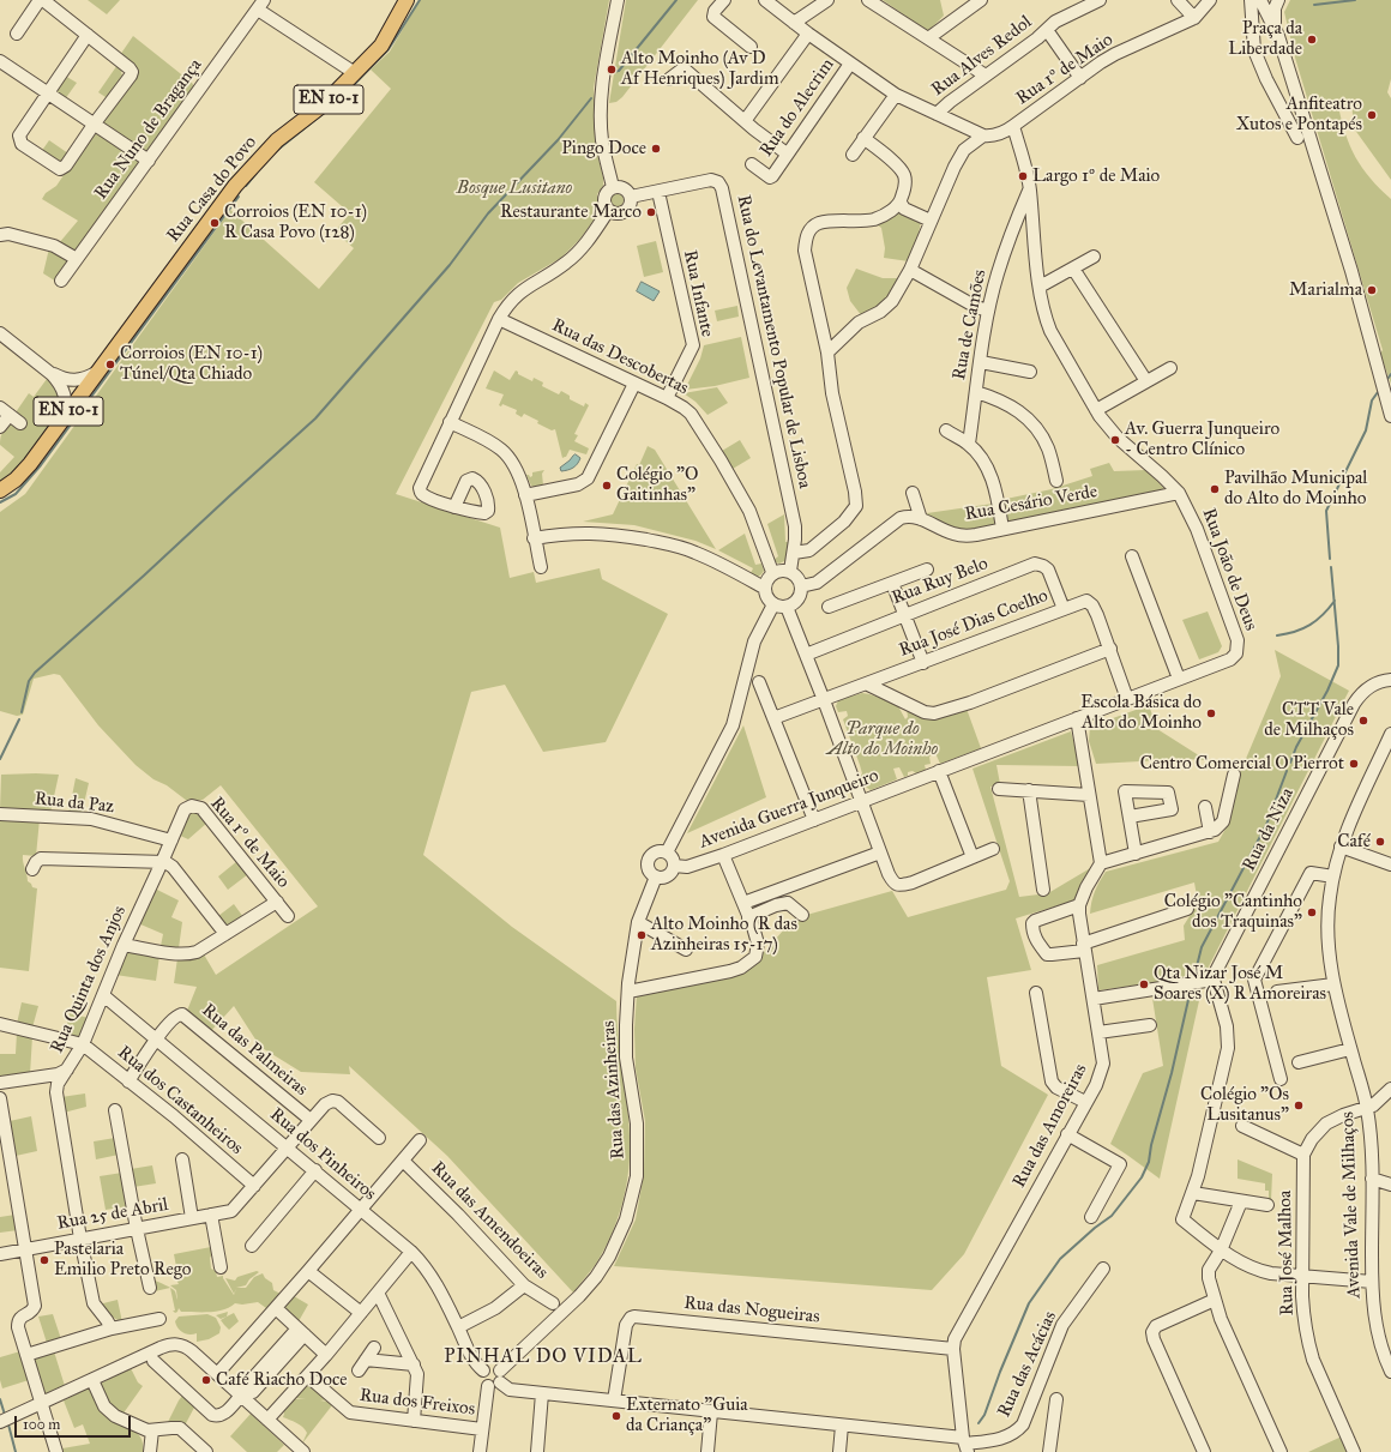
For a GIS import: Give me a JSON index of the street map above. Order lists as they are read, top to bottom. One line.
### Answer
{"streets":{"main road":["EN 10-1","Rua Casa do Povo"],"street":["Rua Alves Redol","Rua 1º de Maio","Rua do Alecrim","Rua Nuno de Bragança","Rua Infante","Rua de Camões","Rua do Levantamento Popular de Lisboa","Rua das Descobertas","Rua Cesário Verde","Rua João de Deus","Rua Ruy Belo","Rua José Dias Coelho","Rua da Paz","Avenida Guerra Junqueiro","Rua da Niza","Rua Quinta dos Anjos","Rua das Palmeiras","Rua das Azinheiras","Rua dos Castanheiros","Rua das Amoreiras","Rua dos Pinheiros","Avenida Vale de Milhaços","Rua 25 de Abril","Rua das Amendoeiras","Rua José Malhoa","Rua das Nogueiras","Rua das Acácias","Rua dos Freixos"]},"crossings":[["Rua 1º de Maio","Rua João de Deus"],["Rua 1º de Maio","Rua Quinta dos Anjos"],["EN 10-1","Rua Casa do Povo"],["Rua Infante","Rua do Levantamento Popular de Lisboa"],["Rua Infante","Rua das Descobertas"],["Rua de Camões","Rua João de Deus"],["Rua do Levantamento Popular de Lisboa","Rua das Descobertas"],["Rua do Levantamento Popular de Lisboa","Rua Cesário Verde"],["Rua das Descobertas","Rua Cesário Verde"],["Rua Cesário Verde","Rua João de Deus"],["Rua João de Deus","Rua José Dias Coelho"],["Rua João de Deus","Avenida Guerra Junqueiro"],["Rua Ruy Belo","Rua José Dias Coelho"],["Rua da Paz","Rua Quinta dos Anjos"],["Avenida Guerra Junqueiro","Rua das Azinheiras"],["Rua Quinta dos Anjos","Rua dos Castanheiros"],["Rua Quinta dos Anjos","Rua dos Pinheiros"],["Rua Quinta dos Anjos","Rua 25 de Abril"],["Rua das Palmeiras","Rua dos Pinheiros"],["Rua das Azinheiras","Rua dos Pinheiros"],["Rua das Azinheiras","Rua das Acácias"],["Rua dos Castanheiros","Rua 25 de Abril"],["Rua das Amoreiras","Rua das Nogueiras"],["Rua das Amoreiras","Rua das Acácias"],["Rua dos Pinheiros","Rua das Acácias"],["Rua das Nogueiras","Rua das Acácias"]],"districts":["PINHAL DO VIDAL"],"parks":["Bosque Lusitano","Parque do Alto do Moinho"],"places":["Praça da Liberdade","Alto Moinho (Av D Af Henriques) Jardim","Anfiteatro Xutos e Pontapés","Pingo Doce","Largo 1º de Maio","Restaurante Marco","Corroios (EN 10-1) R Casa Povo (128)","Marialma","Corroios (EN 10-1) Túnel/Qta Chiado","Av. Guerra Junqueiro - Centro Clínico","Colégio \"O Gaitinhas\"","Pavilhão Municipal do Alto do Moinho","Escola Básica do Alto do Moinho","CTT Vale de Milhaços","Centro Comercial O Pierrot","Café","Colégio \"Cantinho dos Traquinas\"","Alto Moinho (R das Azinheiras 15-17)","Qta Nizar José M Soares (X) R Amoreiras","Colégio \"Os Lusitanus\"","Pastelaria Emilio Preto Rego","Café Riacho Doce","Externato \"Guia da Criança\""],"scale_bar":"100 m"}
